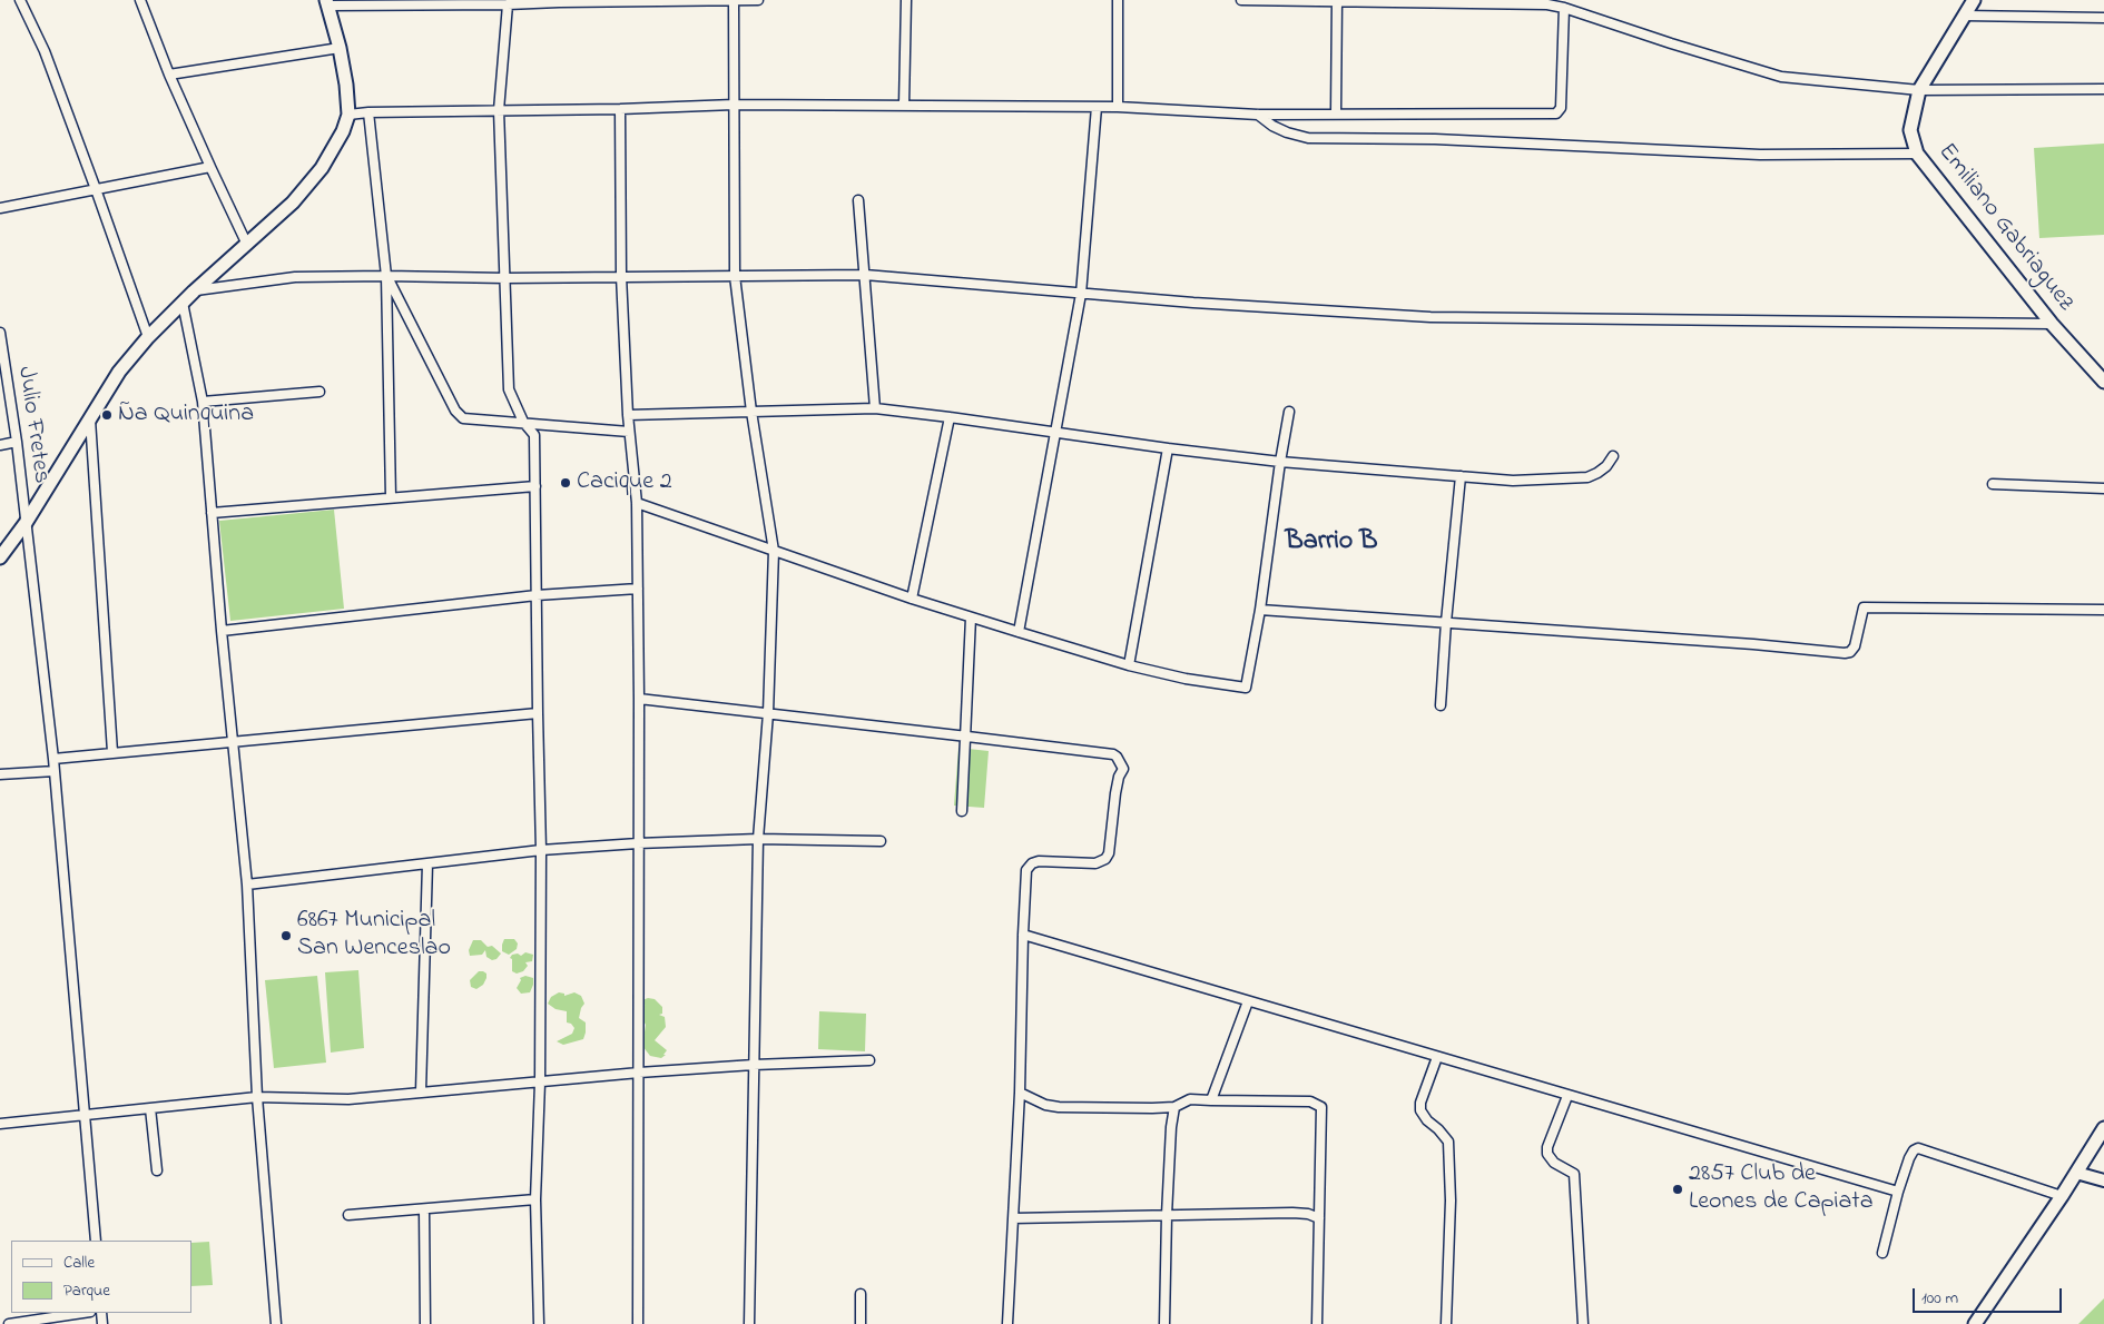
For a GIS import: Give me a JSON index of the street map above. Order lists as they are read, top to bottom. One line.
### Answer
{"streets":{"main road":["Emiliano Gabriaguez"],"street":["Julio Fretes"]},"districts":["Barrio B"],"places":["Ña Quinquina","Cacique 2","6867 Municipal San Wenceslao","2857 Club de Leones de Capiata"],"legend":["Calle","Parque"],"scale_bar":"100 m"}
